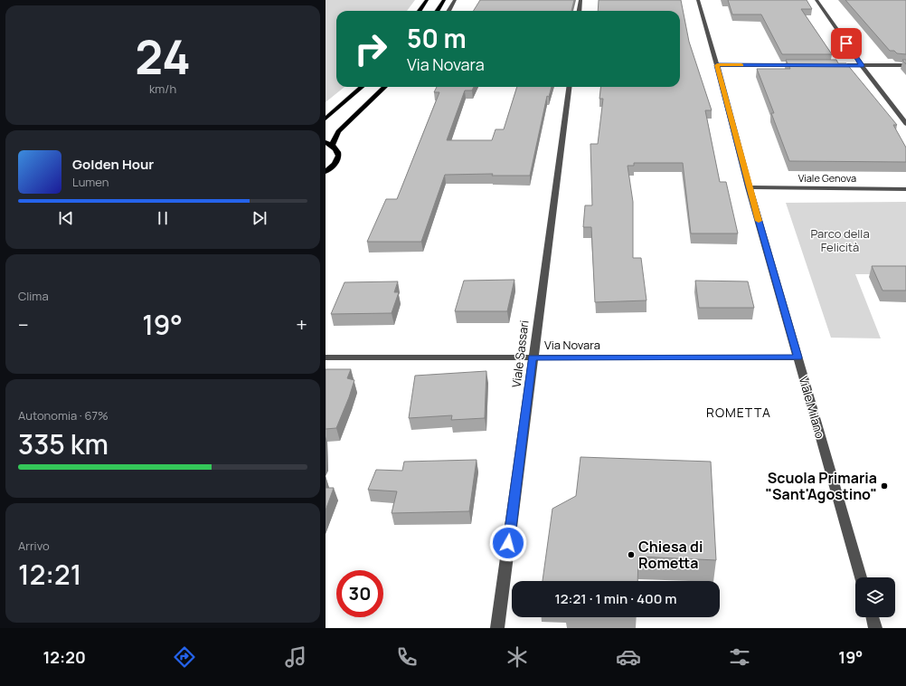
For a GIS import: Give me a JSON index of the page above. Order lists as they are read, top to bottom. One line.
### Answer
{"streets":{"street":["Viale Genova","Via Novara","Viale Sassari","Viale Milano"]},"crossings":[["Viale Genova","Viale Milano"],["Via Novara","Viale Sassari"],["Via Novara","Viale Milano"]],"districts":["ROMETTA"],"parks":["Parco della Felicità"],"places":["Scuola Primaria \"Sant'Agostino\"","Chiesa di Rometta"],"page":{"tile":[["24","km/h"],"Clima",["Autonomia · 67%","335 km"],["Arrivo","12:21"]],"turn":["50 m","Via Novara"],"song":["Golden Hour","Lumen"],"heat":["−","19°","+"],"limit":"30","trip":"12:21 · 1 min · 400 m","tabs":["12:20","19°"]}}
